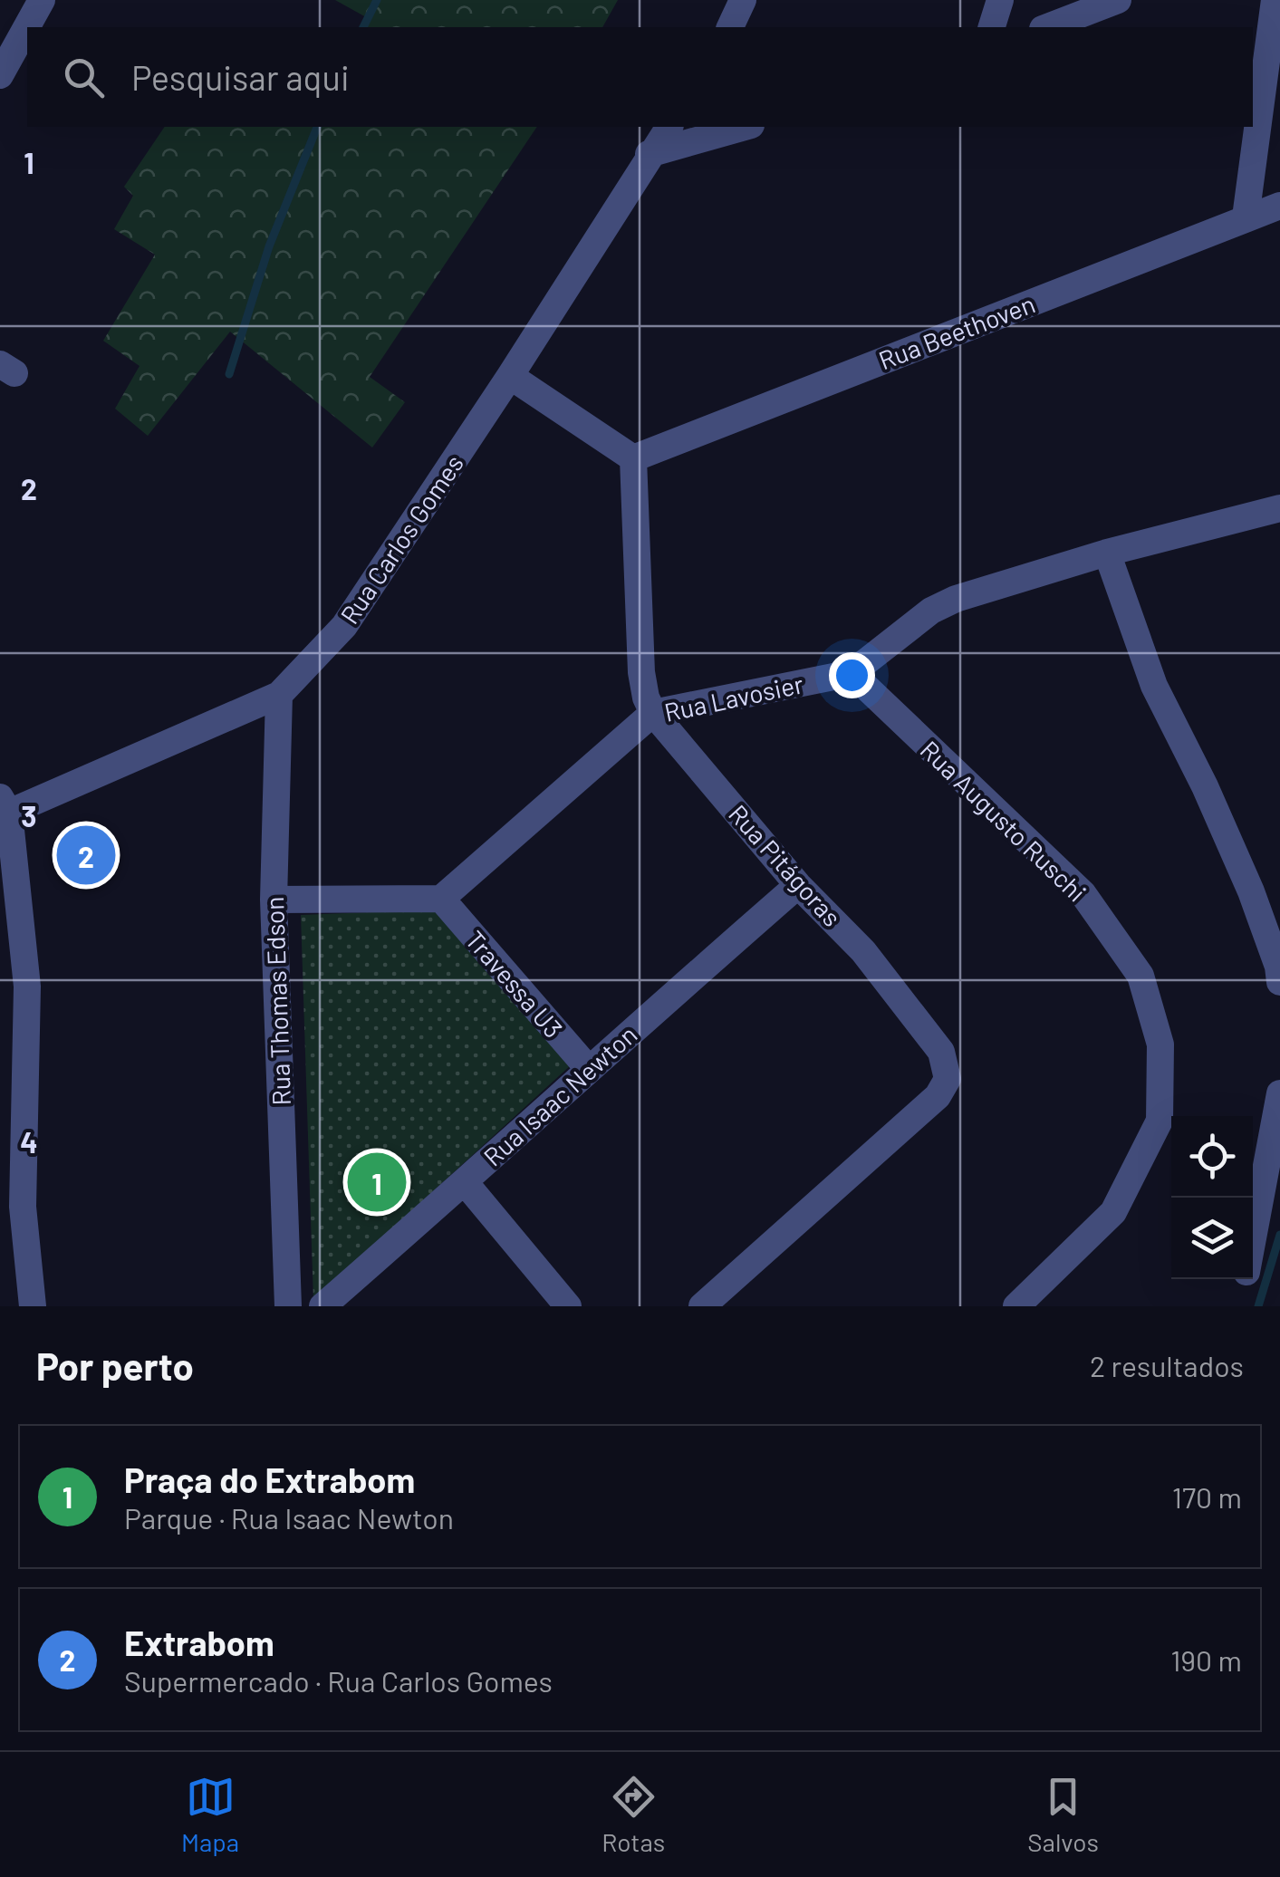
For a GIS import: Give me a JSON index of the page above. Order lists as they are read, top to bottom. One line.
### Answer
{"streets":{"street":["Rua Beethoven","Rua Carlos Gomes","Rua Lavosier","Rua Augusto Ruschi","Rua Pitágoras","Travessa U3","Rua Thomas Edson","Rua Isaac Newton"]},"crossings":[["Rua Beethoven","Rua Pitágoras"],["Rua Carlos Gomes","Rua Thomas Edson"],["Rua Lavosier","Rua Augusto Ruschi"],["Rua Lavosier","Rua Pitágoras"],["Rua Lavosier","Travessa U3"],["Rua Pitágoras","Rua Isaac Newton"],["Travessa U3","Rua Isaac Newton"]],"page":{"search":"Pesquisar aqui","pins":["2","1"],"heading":["Por perto","2 resultados"],"list":[{"mark":"1","name":"Praça do Extrabom","note":"Parque · Rua Isaac Newton","value":"170 m"},{"mark":"2","name":"Extrabom","note":"Supermercado · Rua Carlos Gomes","value":"190 m"}],"nav":["Mapa","Rotas","Salvos"]},"grid":{"rows":["1","2","3","4"]}}
